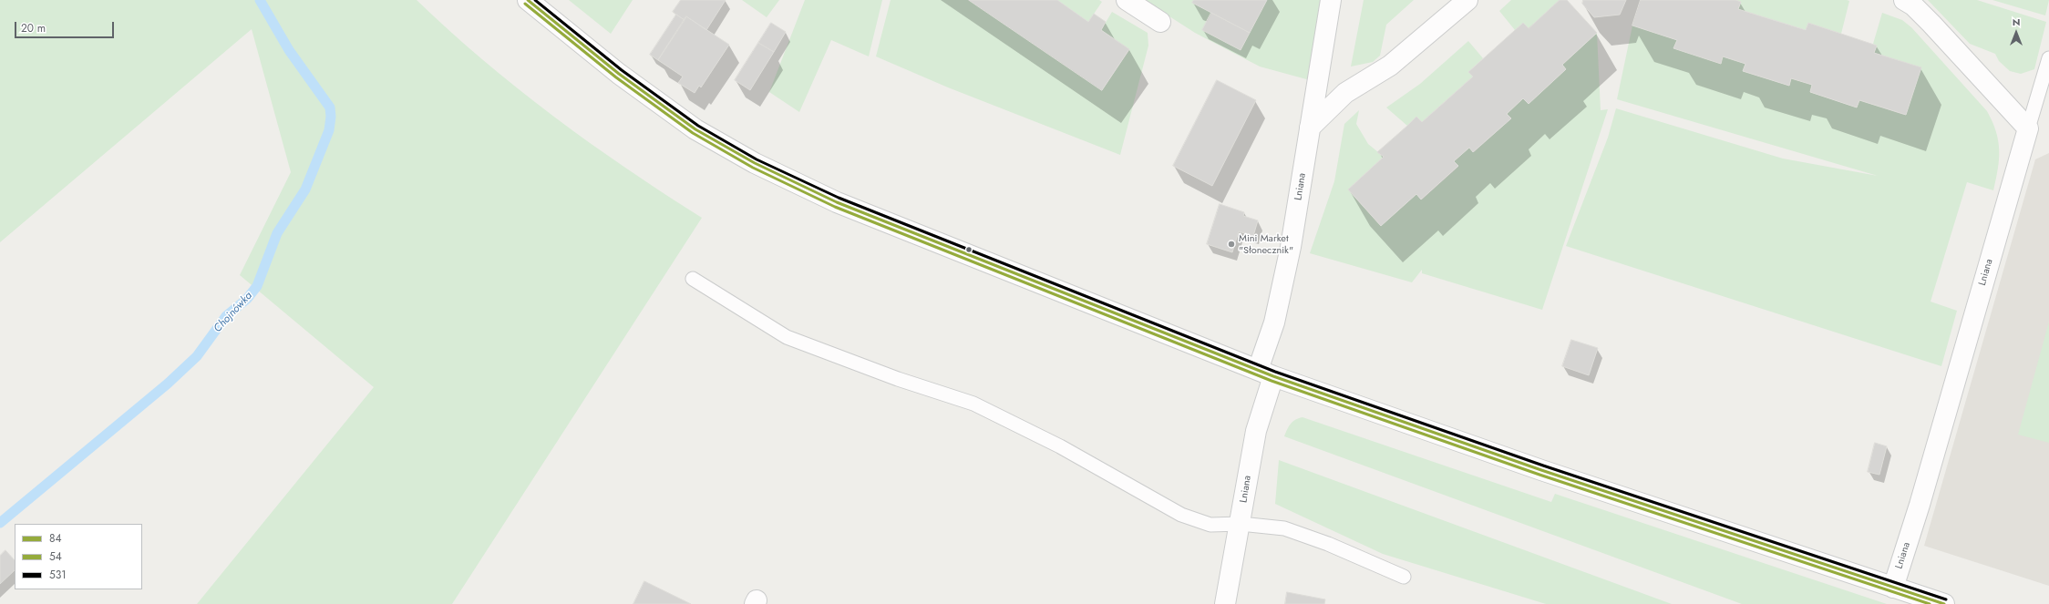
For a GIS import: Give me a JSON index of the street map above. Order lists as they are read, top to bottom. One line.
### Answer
{"streets":{"street":["Lniana"]},"water":["Chojnówka"],"places":["Mini Market \"Słonecznik\""],"lines":["transit line 84","transit line 531","transit line 54"],"legend":["84","54","531"],"scale_bar":"20 m","north":"top"}
